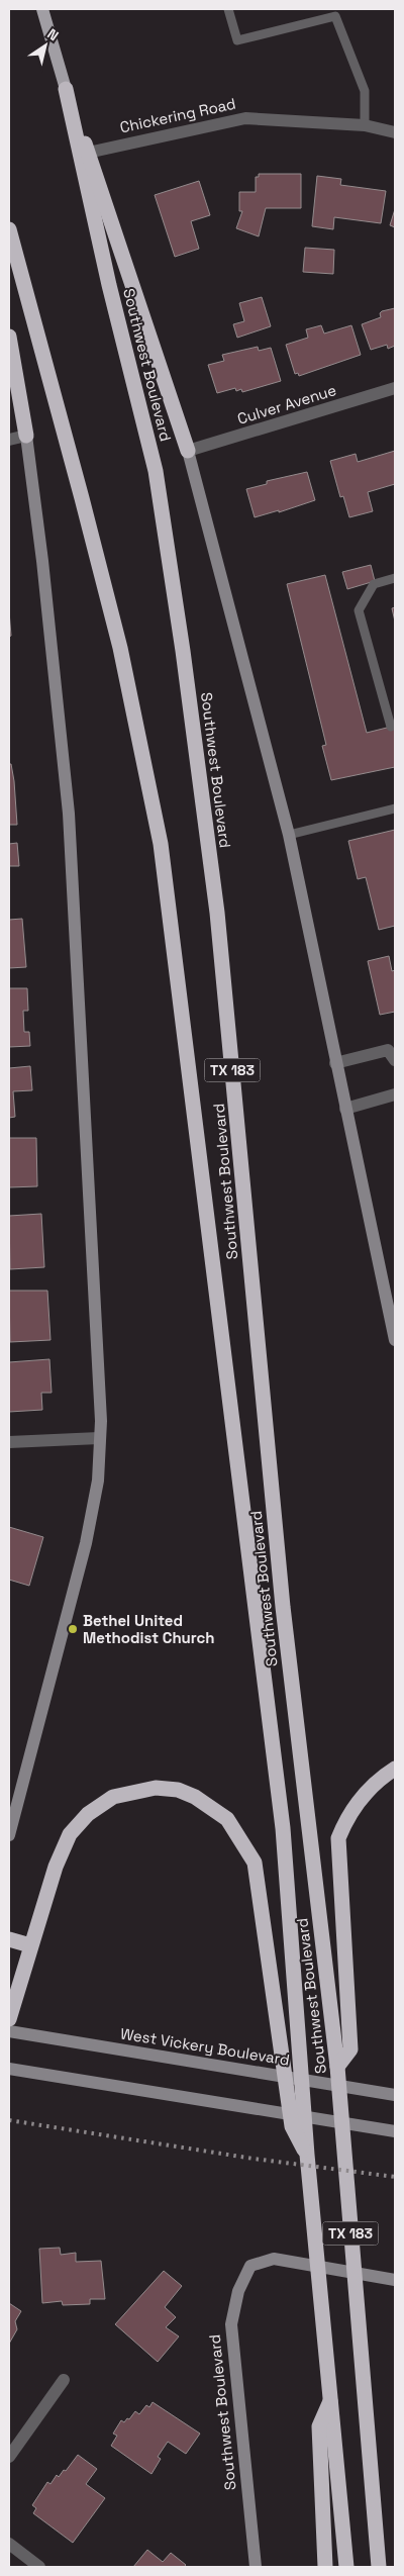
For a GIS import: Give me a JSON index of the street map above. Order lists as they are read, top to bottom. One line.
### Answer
{"streets":{"highway":["Southwest Boulevard","TX 183"],"main road":["West Vickery Boulevard"],"street":["Chickering Road","Culver Avenue"]},"crossings":[["Southwest Boulevard","Culver Avenue"]],"places":["Bethel United Methodist Church"],"north":"top right"}
